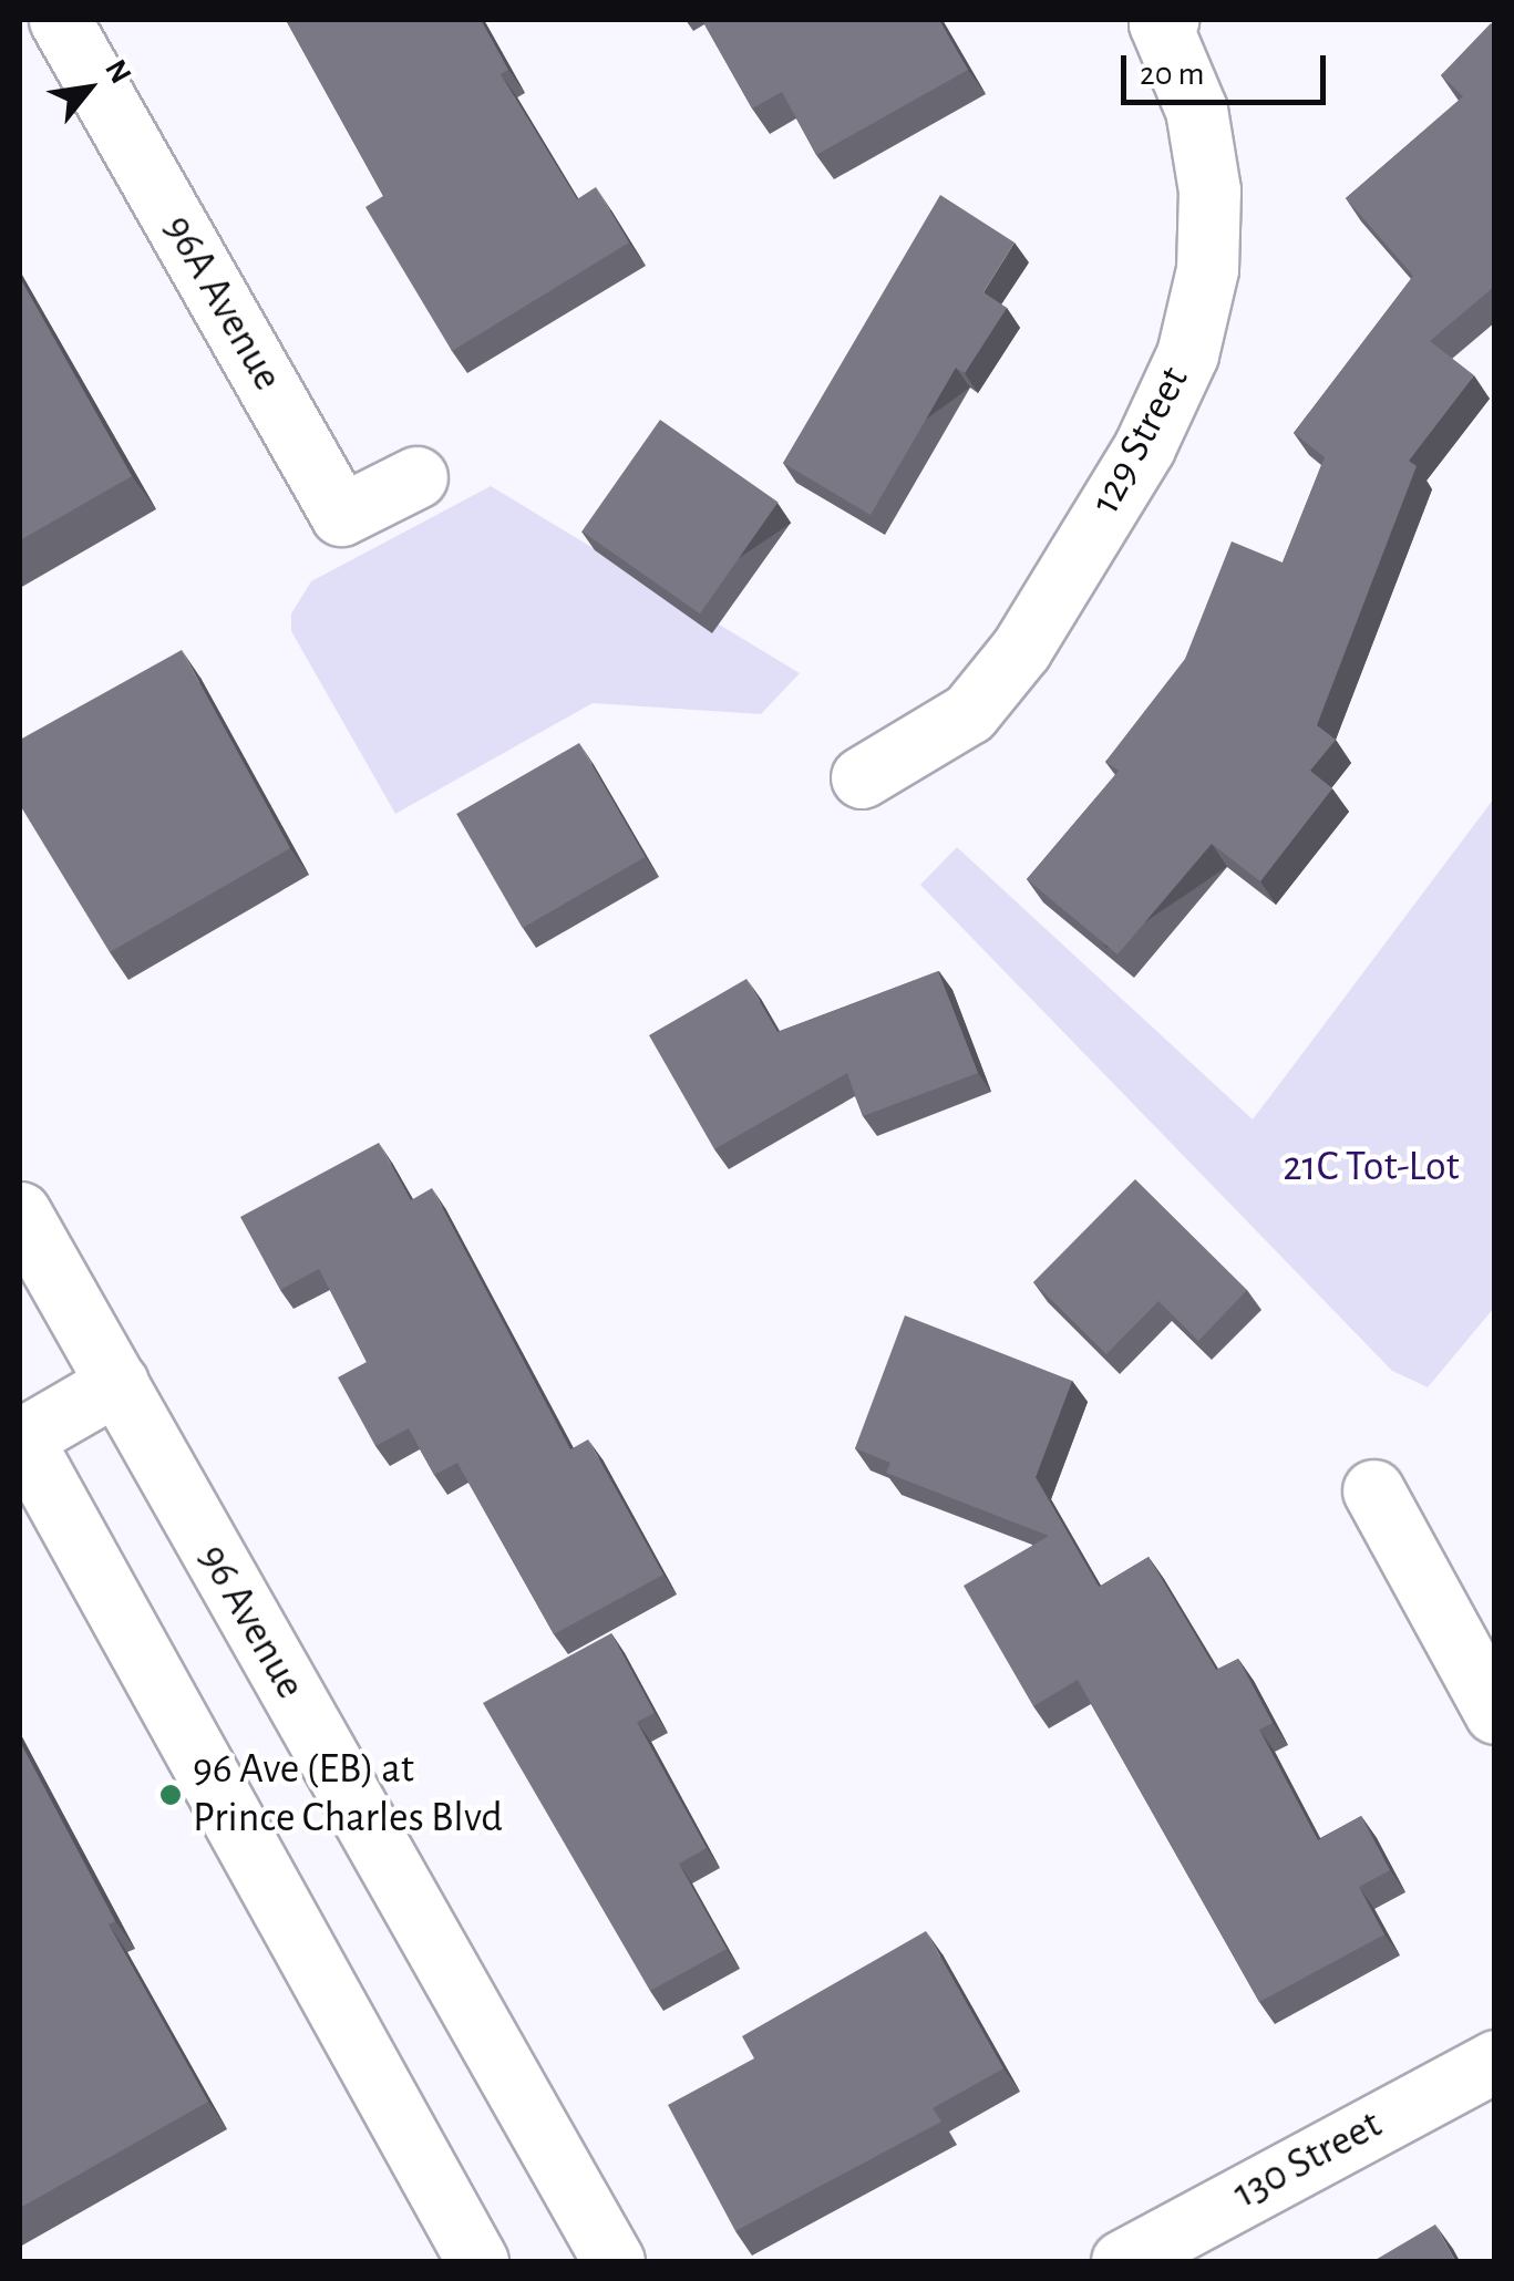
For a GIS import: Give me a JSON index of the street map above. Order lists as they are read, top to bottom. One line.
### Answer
{"streets":{"street":["96A Avenue","129 Street","96 Avenue","130 Street"]},"parks":["21C Tot-Lot"],"places":["96 Ave (EB) at Prince Charles Blvd"],"scale_bar":"20 m","north":"top right"}
